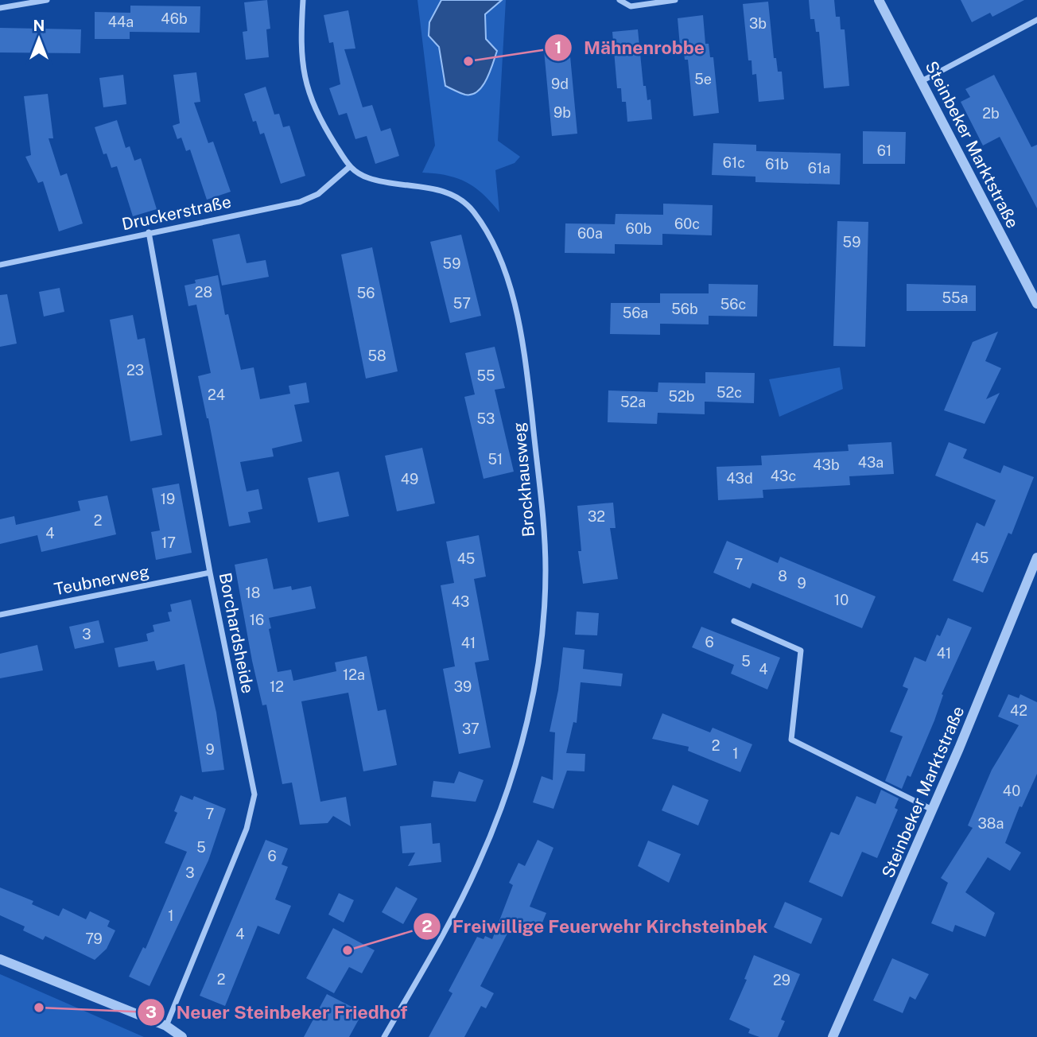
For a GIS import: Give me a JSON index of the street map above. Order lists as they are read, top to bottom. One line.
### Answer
{"streets":{"street":["Steinbeker Marktstraße","Druckerstraße","Brockhausweg","Teubnerweg","Borchardsheide"]},"crossings":[["Druckerstraße","Brockhausweg"],["Druckerstraße","Borchardsheide"],["Teubnerweg","Borchardsheide"]],"places":["Mähnenrobbe","Freiwillige Feuerwehr Kirchsteinbek","Neuer Steinbeker Friedhof"],"house_numbers":["46b","44a","3b","5e","9d","9b","2b","61","61c","61b","61a","60c","60b","60a","59","59","28","56","55a","57","56c","56b","56a","58","23","55","52c","24","52b","52a","53","51","43a","43b","43c","43d","49","19","32","2","4","17","45","45","7","8","9","18","10","43","16","3","6","41","41","5","4","12a","12","39","42","37","2","9","1","40","7","38a","5","6","3","1","4","79","2","29"],"north":"top"}
